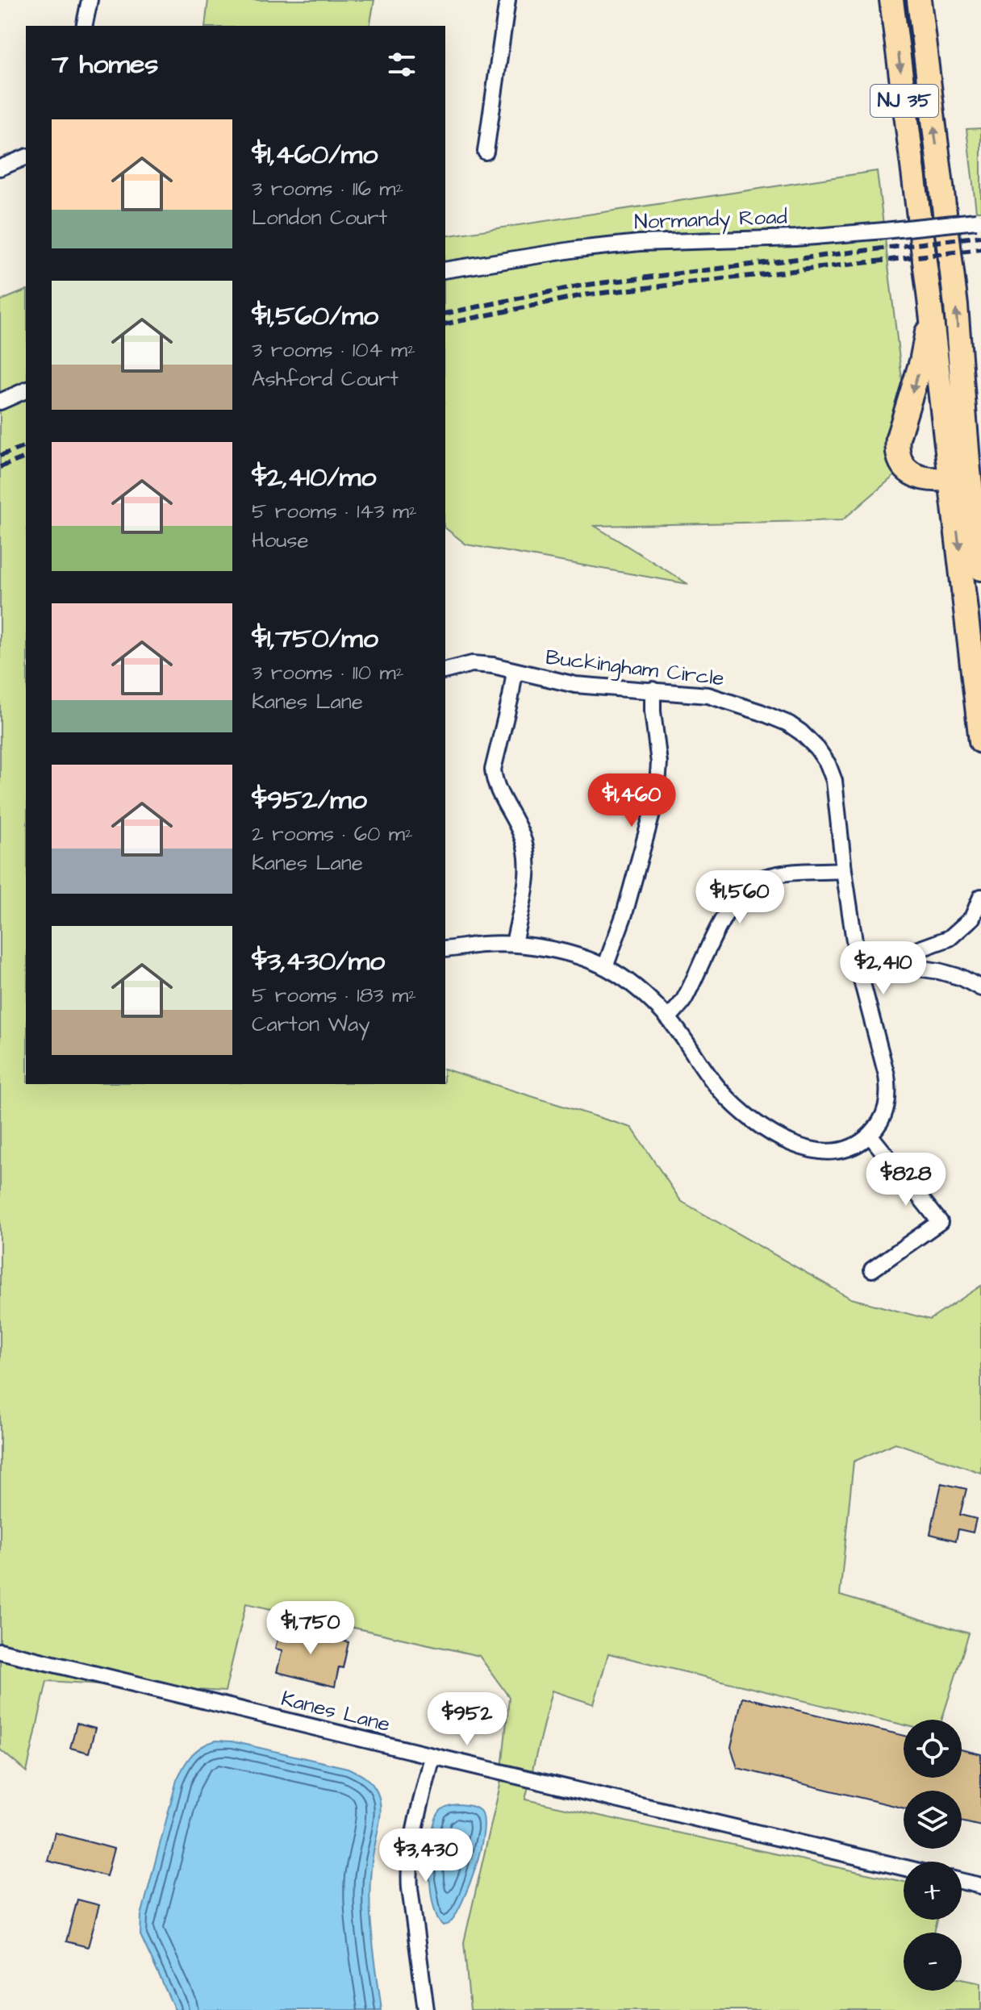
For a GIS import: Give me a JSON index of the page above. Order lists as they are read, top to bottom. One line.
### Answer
{"streets":{"highway":["NJ 35"],"street":["Normandy Road","Buckingham Circle","Kanes Lane"]},"page":{"heading":"7 homes","list":[{"name":"$1,460/mo","note":"3 rooms · 116 m² · London Court"},{"name":"$1,560/mo","note":"3 rooms · 104 m² · Ashford Court"},{"name":"$2,410/mo","note":"5 rooms · 143 m² · House"},{"name":"$1,750/mo","note":"3 rooms · 110 m² · Kanes Lane"},{"name":"$952/mo","note":"2 rooms · 60 m² · Kanes Lane"},{"name":"$3,430/mo","note":"5 rooms · 183 m² · Carton Way"}],"price":["$1,460","$1,560","$2,410","$828","$1,750","$952","$3,430"],"map_buttons":["+","−"]}}
